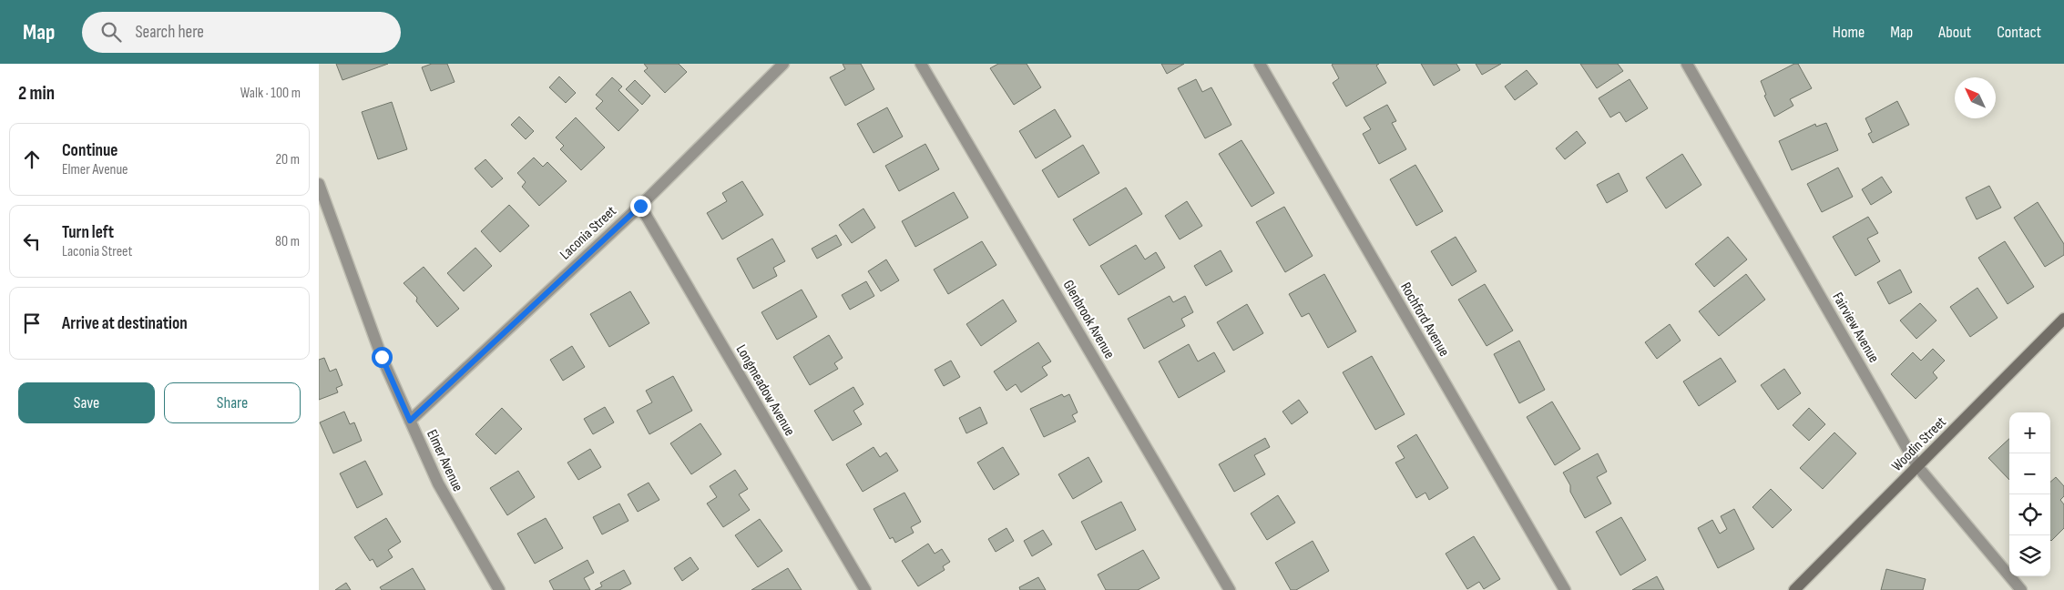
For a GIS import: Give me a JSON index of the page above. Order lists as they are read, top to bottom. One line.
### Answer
{"streets":{"main road":["Woodin Street"],"street":["Laconia Street","Glenbrook Avenue","Rochford Avenue","Fairview Avenue","Longmeadow Avenue","Elmer Avenue"]},"crossings":[["Laconia Street","Longmeadow Avenue"],["Laconia Street","Elmer Avenue"],["Fairview Avenue","Woodin Street"]],"north":"top left","page":{"header":"Map","search":"Search here","nav":["Home","Map","About","Contact"],"heading":["2 min","Walk · 100 m"],"list":[["Continue","Elmer Avenue","20 m"],["Turn left","Laconia Street","80 m"],"Arrive at destination"],"buttons":["Save","Share"],"map_buttons":["+","−"]}}
